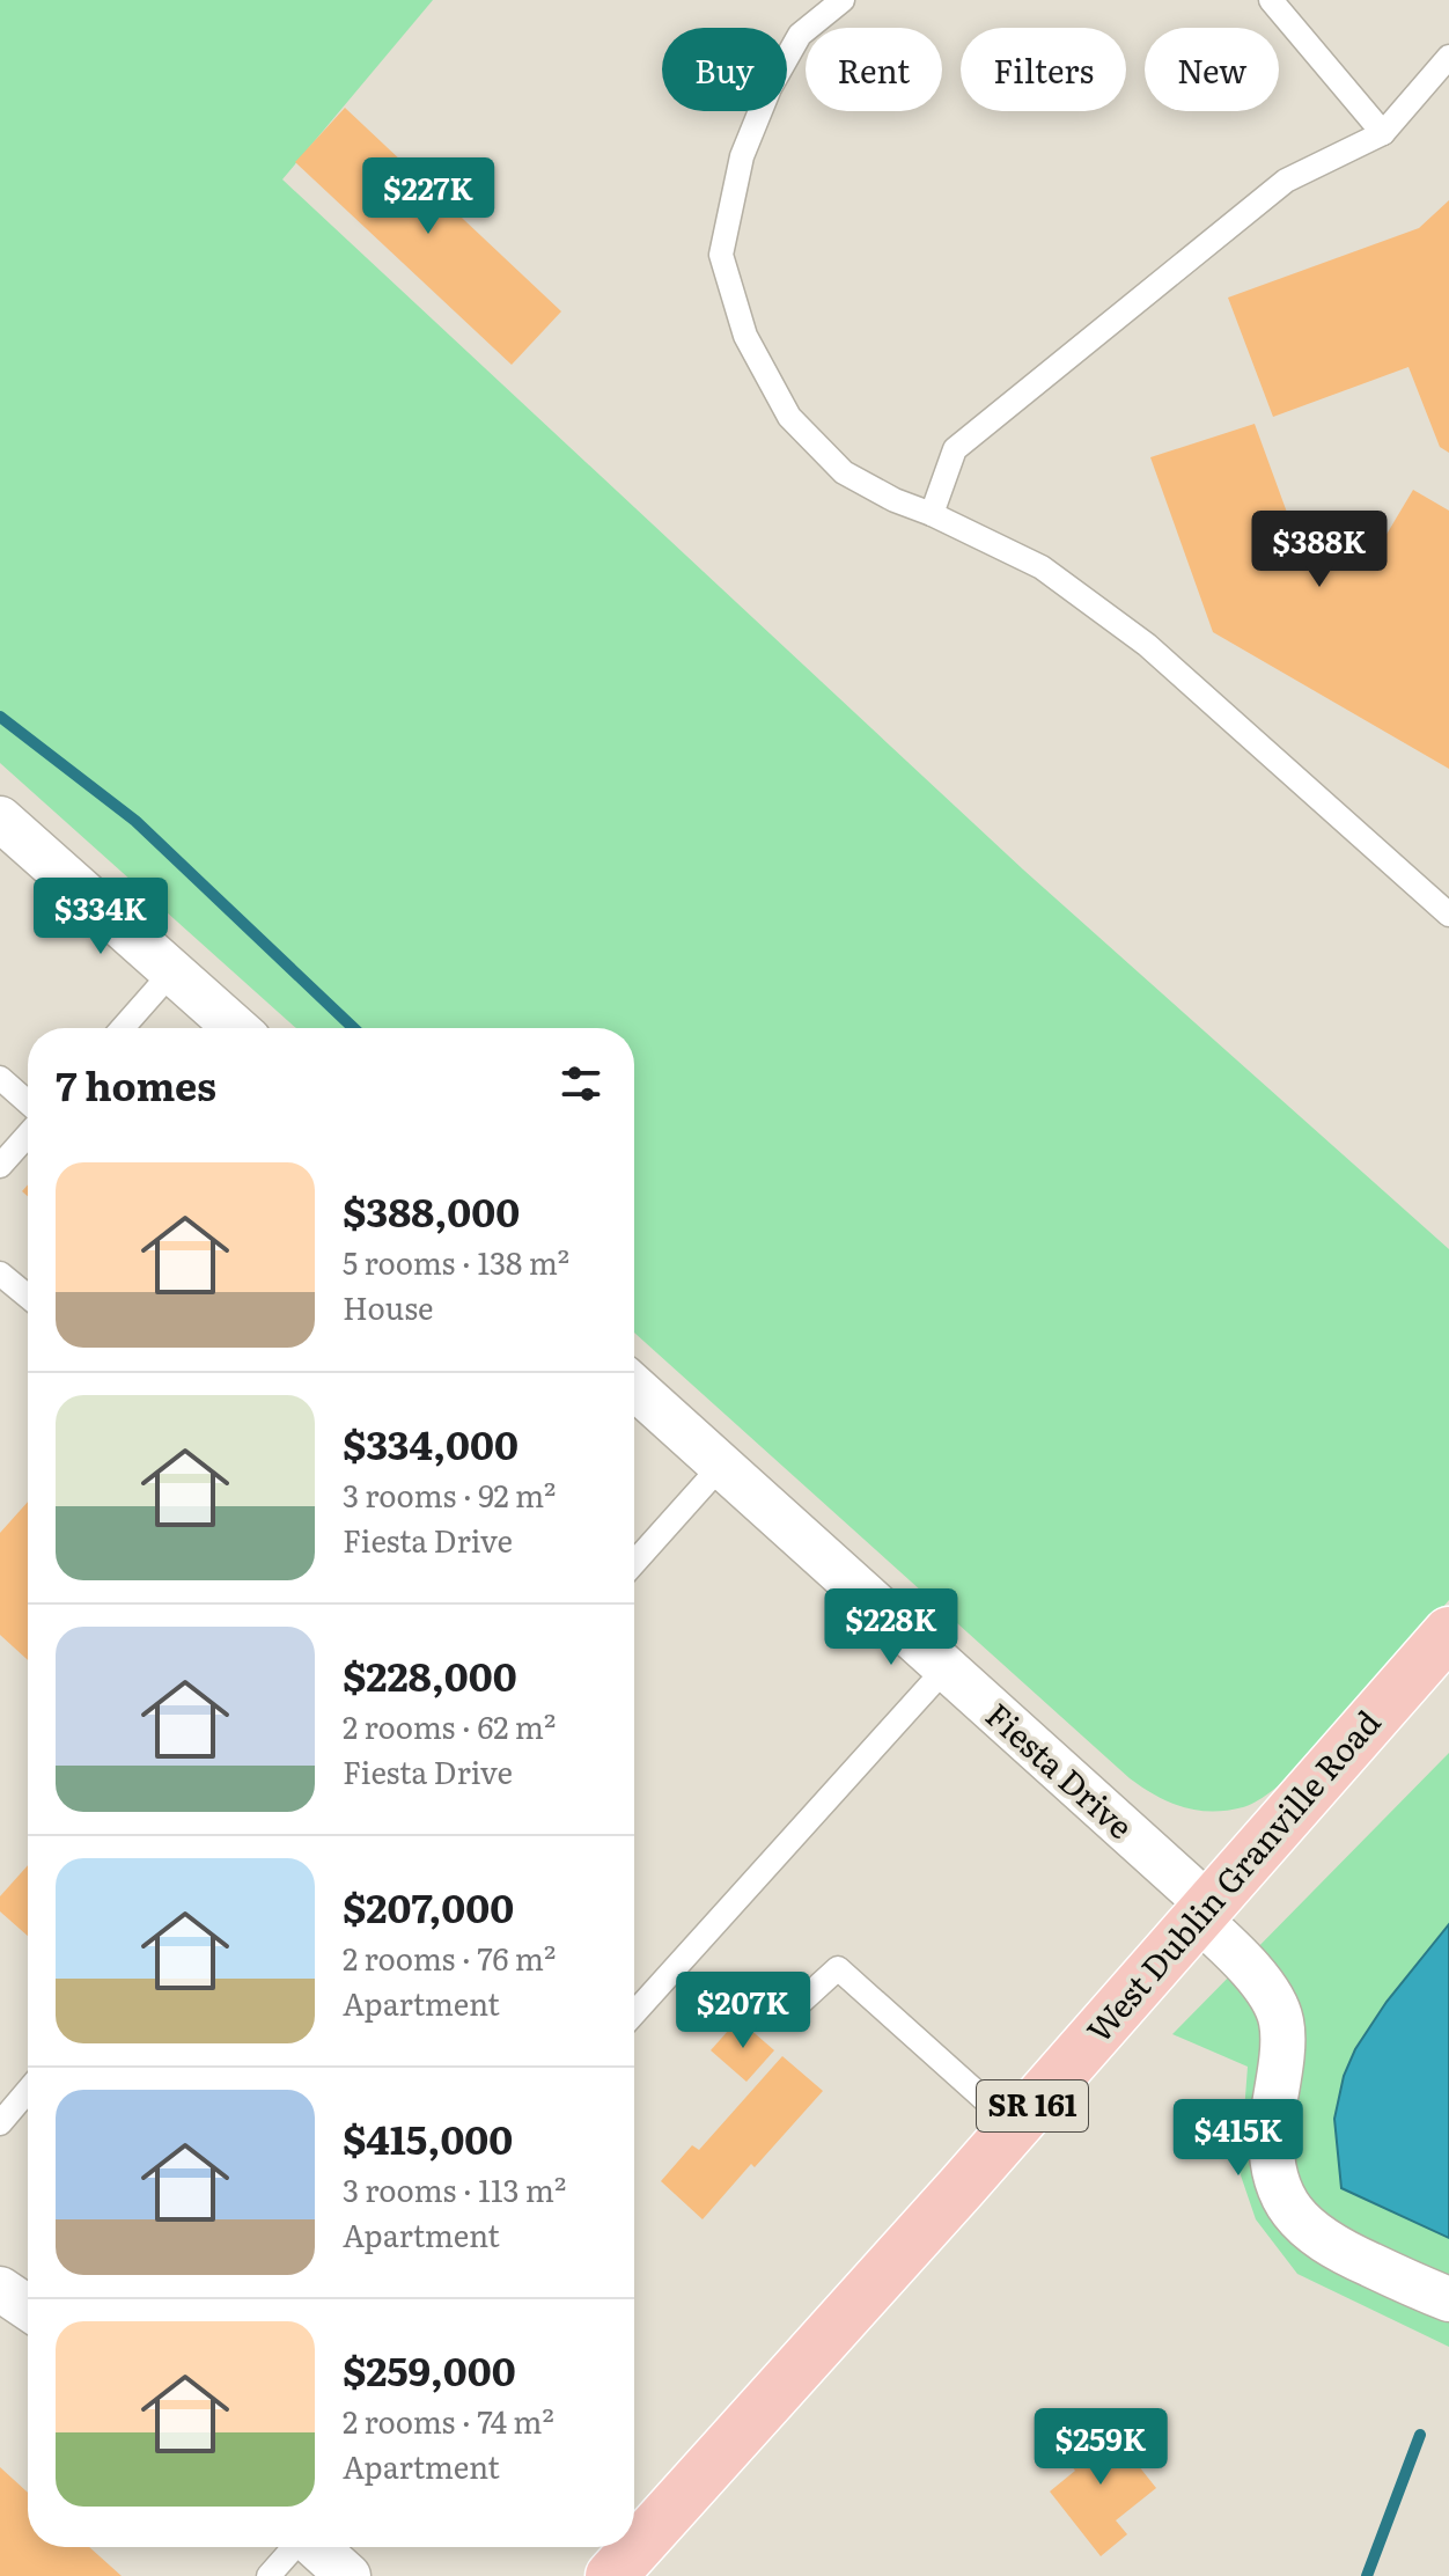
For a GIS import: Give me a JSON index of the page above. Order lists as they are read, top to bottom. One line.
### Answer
{"streets":{"main road":["West Dublin Granville Road","SR 161"],"street":["Fiesta Drive"]},"crossings":[["Fiesta Drive","West Dublin Granville Road"]],"page":{"chip":["Buy","Rent","Filters","New"],"price":["$227K","$388K","$334K","$228K","$207K","$415K","$259K"],"heading":"7 homes","list":[{"name":"$388,000","note":"5 rooms · 138 m² · House"},{"name":"$334,000","note":"3 rooms · 92 m² · Fiesta Drive"},{"name":"$228,000","note":"2 rooms · 62 m² · Fiesta Drive"},{"name":"$207,000","note":"2 rooms · 76 m² · Apartment"},{"name":"$415,000","note":"3 rooms · 113 m² · Apartment"},{"name":"$259,000","note":"2 rooms · 74 m² · Apartment"}]}}
